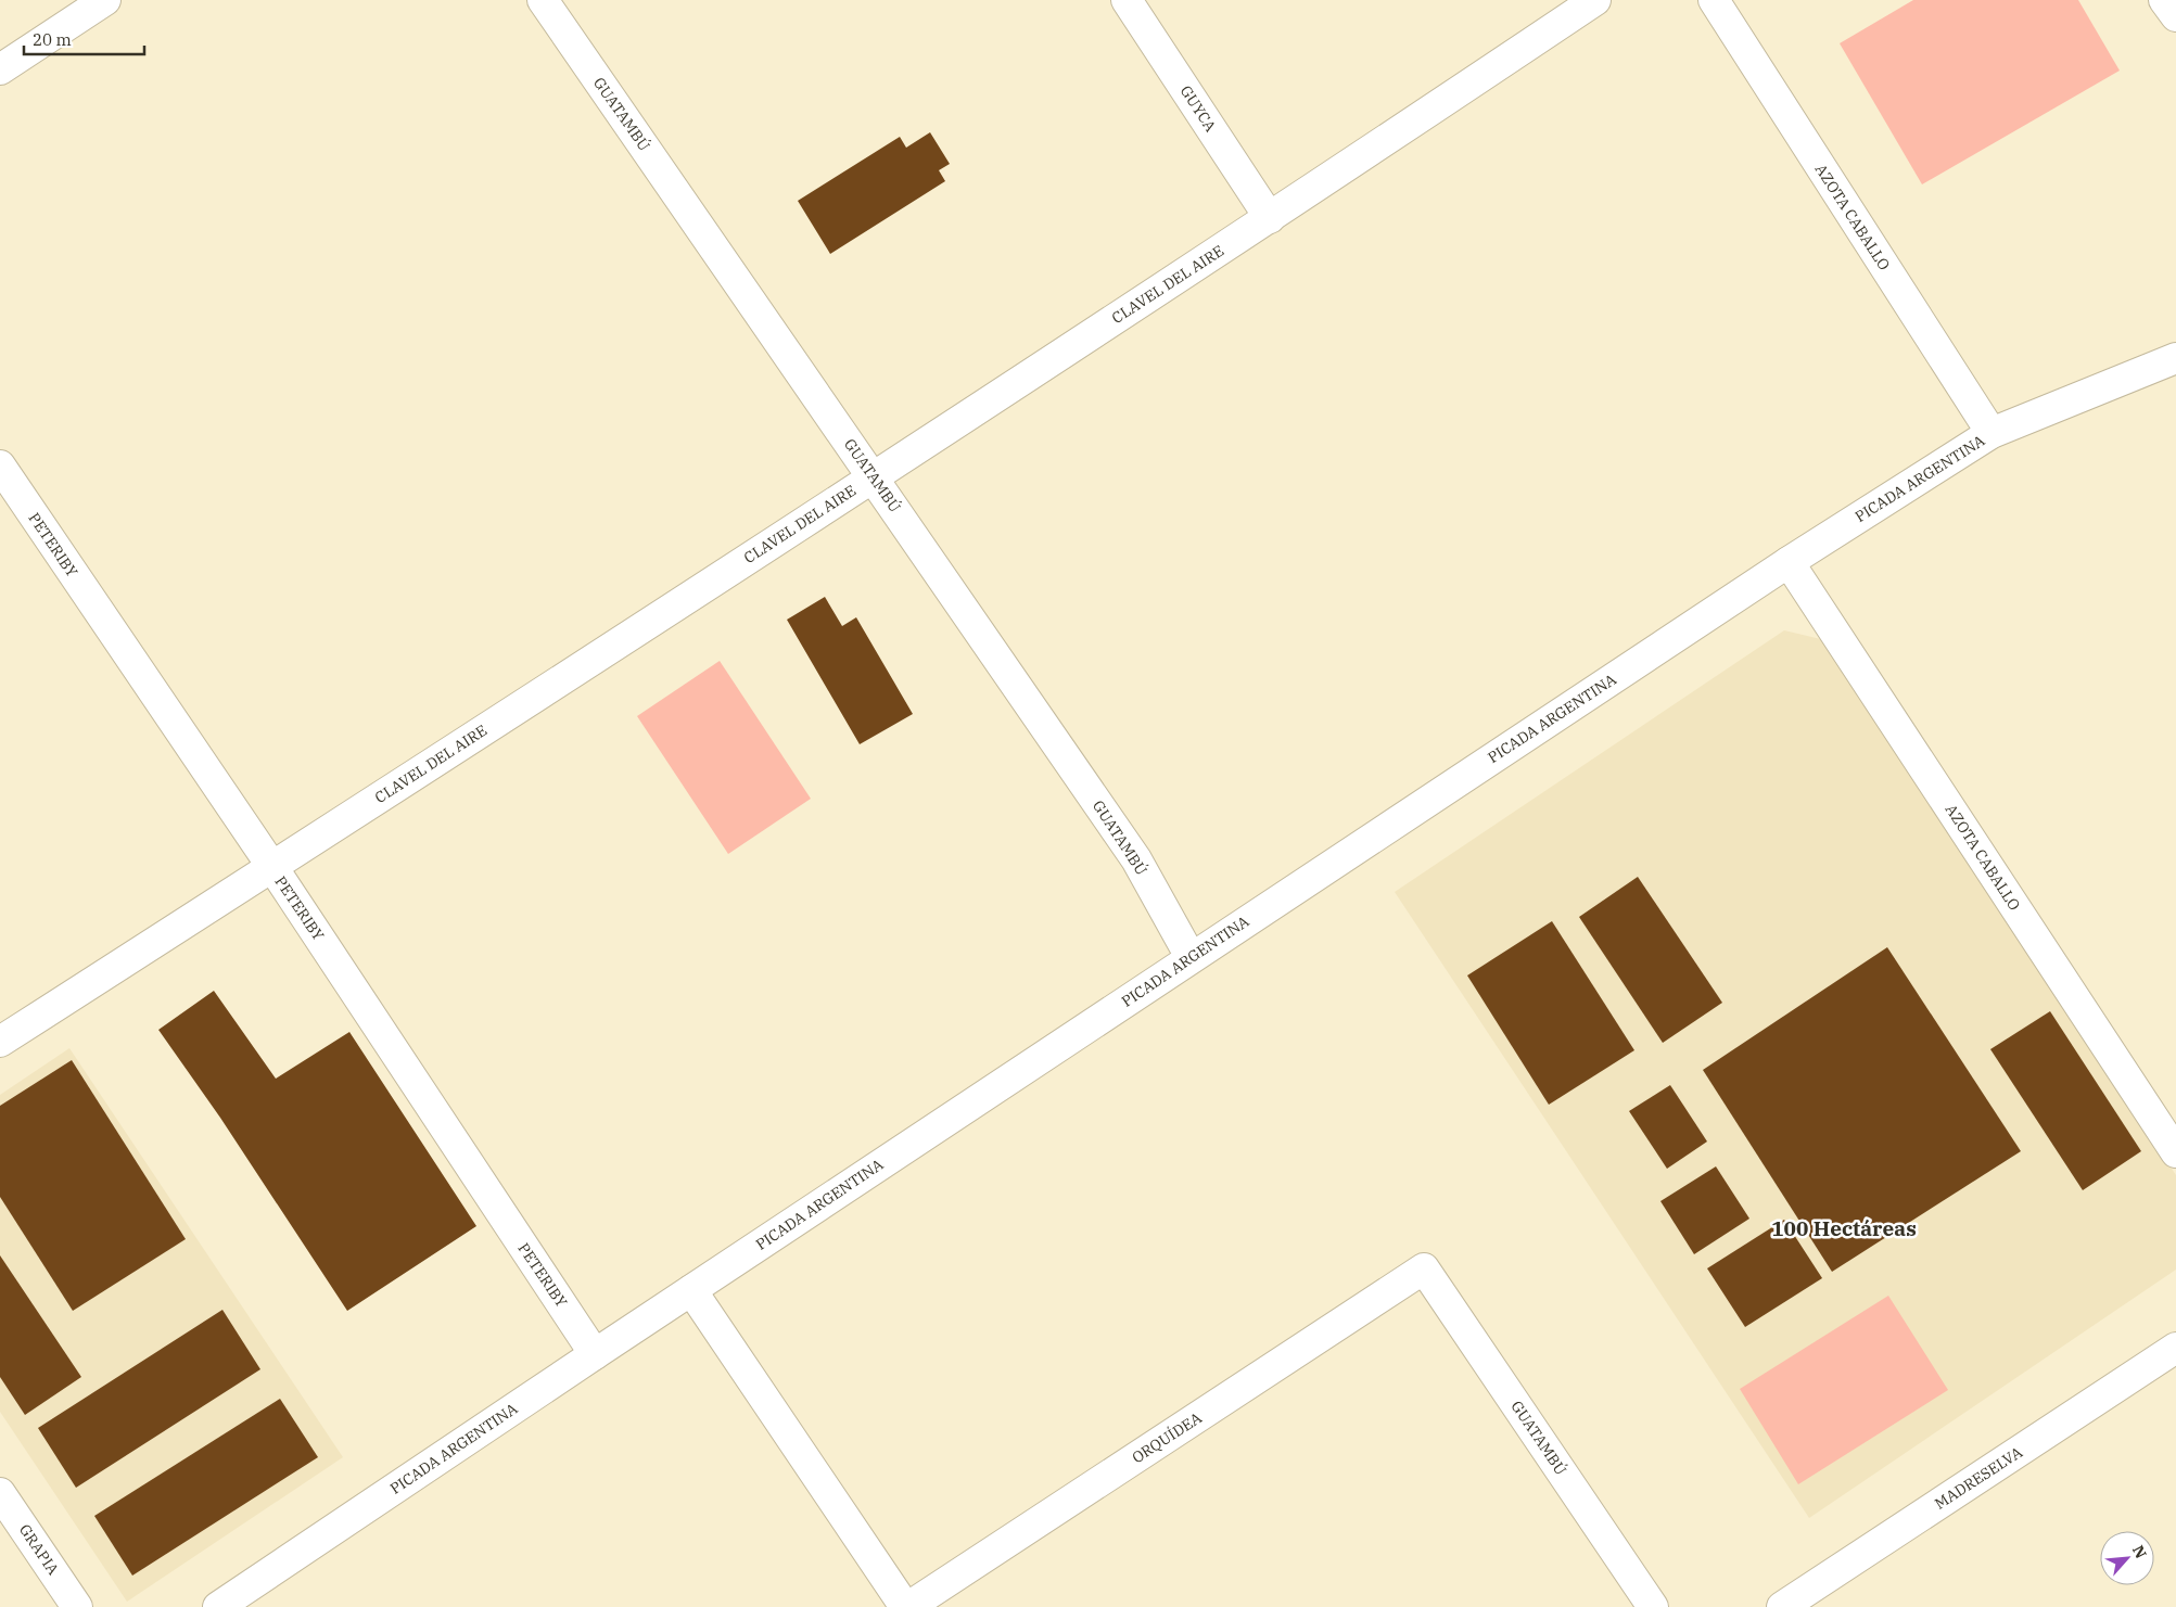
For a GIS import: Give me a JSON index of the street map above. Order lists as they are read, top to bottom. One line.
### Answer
{"streets":{"street":["GUYCA","GUATAMBÚ","AZOTA CABALLO","CLAVEL DEL AIRE","PICADA ARGENTINA","PETERIBY","ORQUÍDEA","MADRESELVA","GRAPIA"]},"crossings":[["GUYCA","CLAVEL DEL AIRE"],["GUATAMBÚ","CLAVEL DEL AIRE"],["GUATAMBÚ","PICADA ARGENTINA"],["GUATAMBÚ","ORQUÍDEA"],["AZOTA CABALLO","PICADA ARGENTINA"],["CLAVEL DEL AIRE","PETERIBY"],["PICADA ARGENTINA","PETERIBY"]],"districts":["100 Hectáreas"],"scale_bar":"20 m","north":"top right"}
